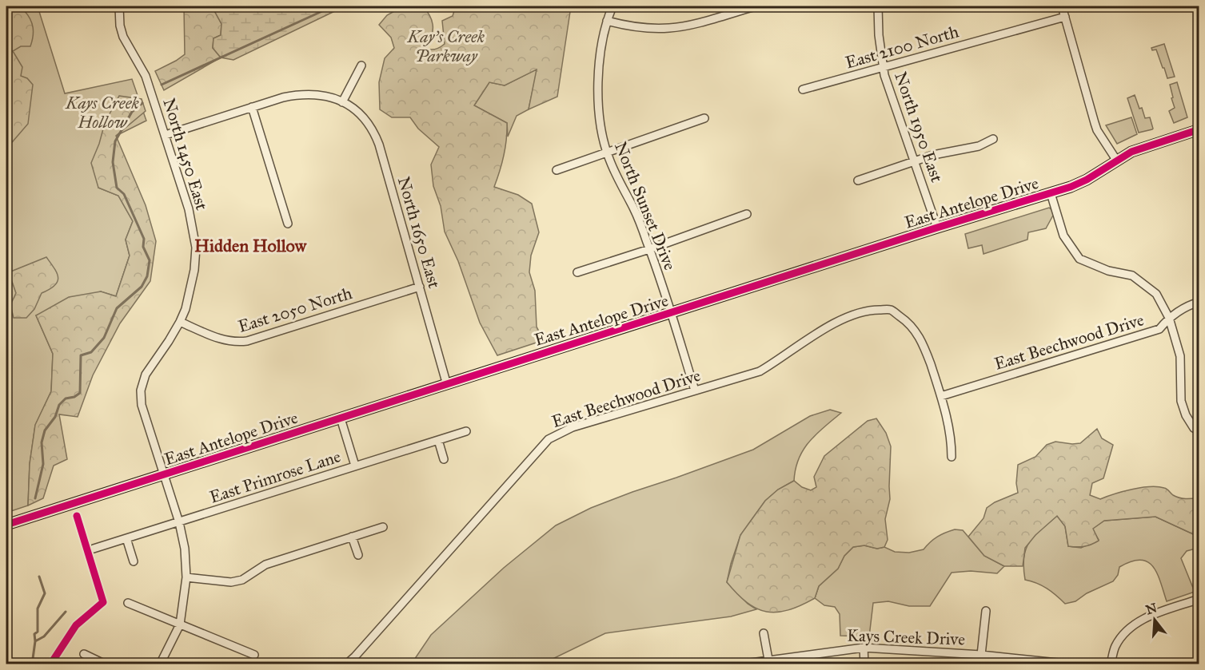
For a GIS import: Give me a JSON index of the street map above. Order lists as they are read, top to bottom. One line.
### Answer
{"streets":{"main road":["East Antelope Drive"],"street":["East 2100 North","North 1950 East","North 1450 East","North Sunset Drive","North 1650 East","East 2050 North","East Beechwood Drive","East Primrose Lane","Kays Creek Drive"]},"crossings":[["East 2100 North","North 1950 East"],["North 1950 East","East Antelope Drive"],["North 1450 East","East Antelope Drive"],["North 1450 East","North 1650 East"],["North 1450 East","East 2050 North"],["North 1450 East","East Primrose Lane"],["East Antelope Drive","North Sunset Drive"],["East Antelope Drive","North 1650 East"],["North Sunset Drive","East Beechwood Drive"],["North 1650 East","East 2050 North"]],"districts":["Hidden Hollow"],"parks":["Kay's Creek Parkway","Kays Creek Hollow"],"north":"top"}
